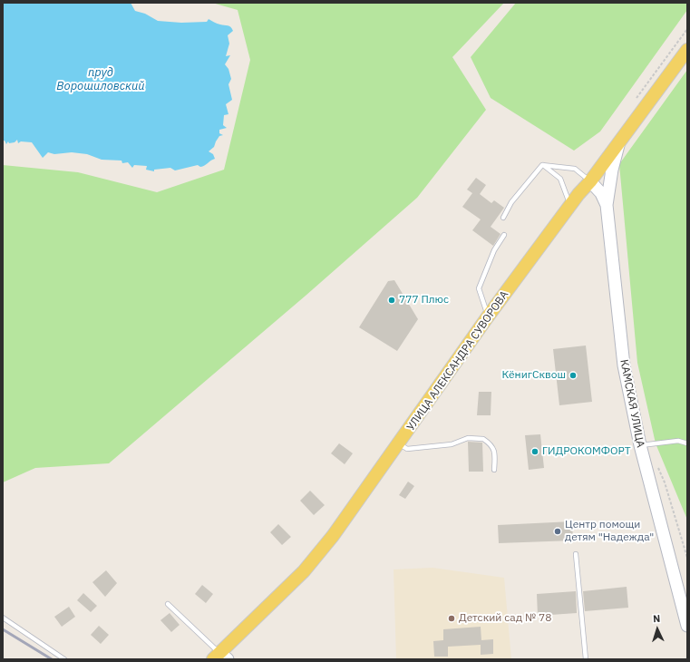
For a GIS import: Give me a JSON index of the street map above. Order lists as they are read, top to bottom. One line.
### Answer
{"streets":{"main road":["УЛИЦА АЛЕКСАНДРА СУВОРОВА","КАМСКАЯ УЛИЦА"]},"crossings":[["УЛИЦА АЛЕКСАНДРА СУВОРОВА","КАМСКАЯ УЛИЦА"]],"water":["пруд Ворошиловский"],"places":["777 Плюс","КёнигСквош","ГИДРОКОМФОРТ","Центр помощи детям \"Надежда\"","Детский сад № 78"],"north":"top"}
